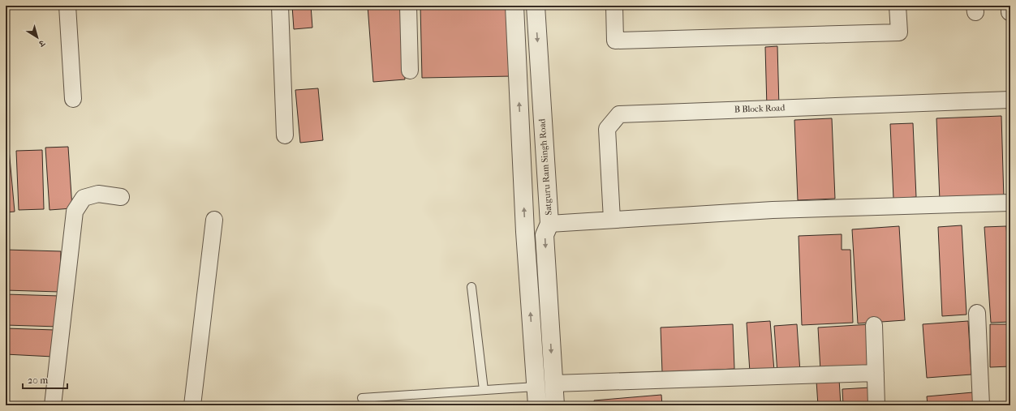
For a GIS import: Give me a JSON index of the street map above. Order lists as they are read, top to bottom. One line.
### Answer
{"streets":{"street":["B Block Road","Satguru Ram Singh Road"]},"scale_bar":"20 m","north":"bottom right"}
